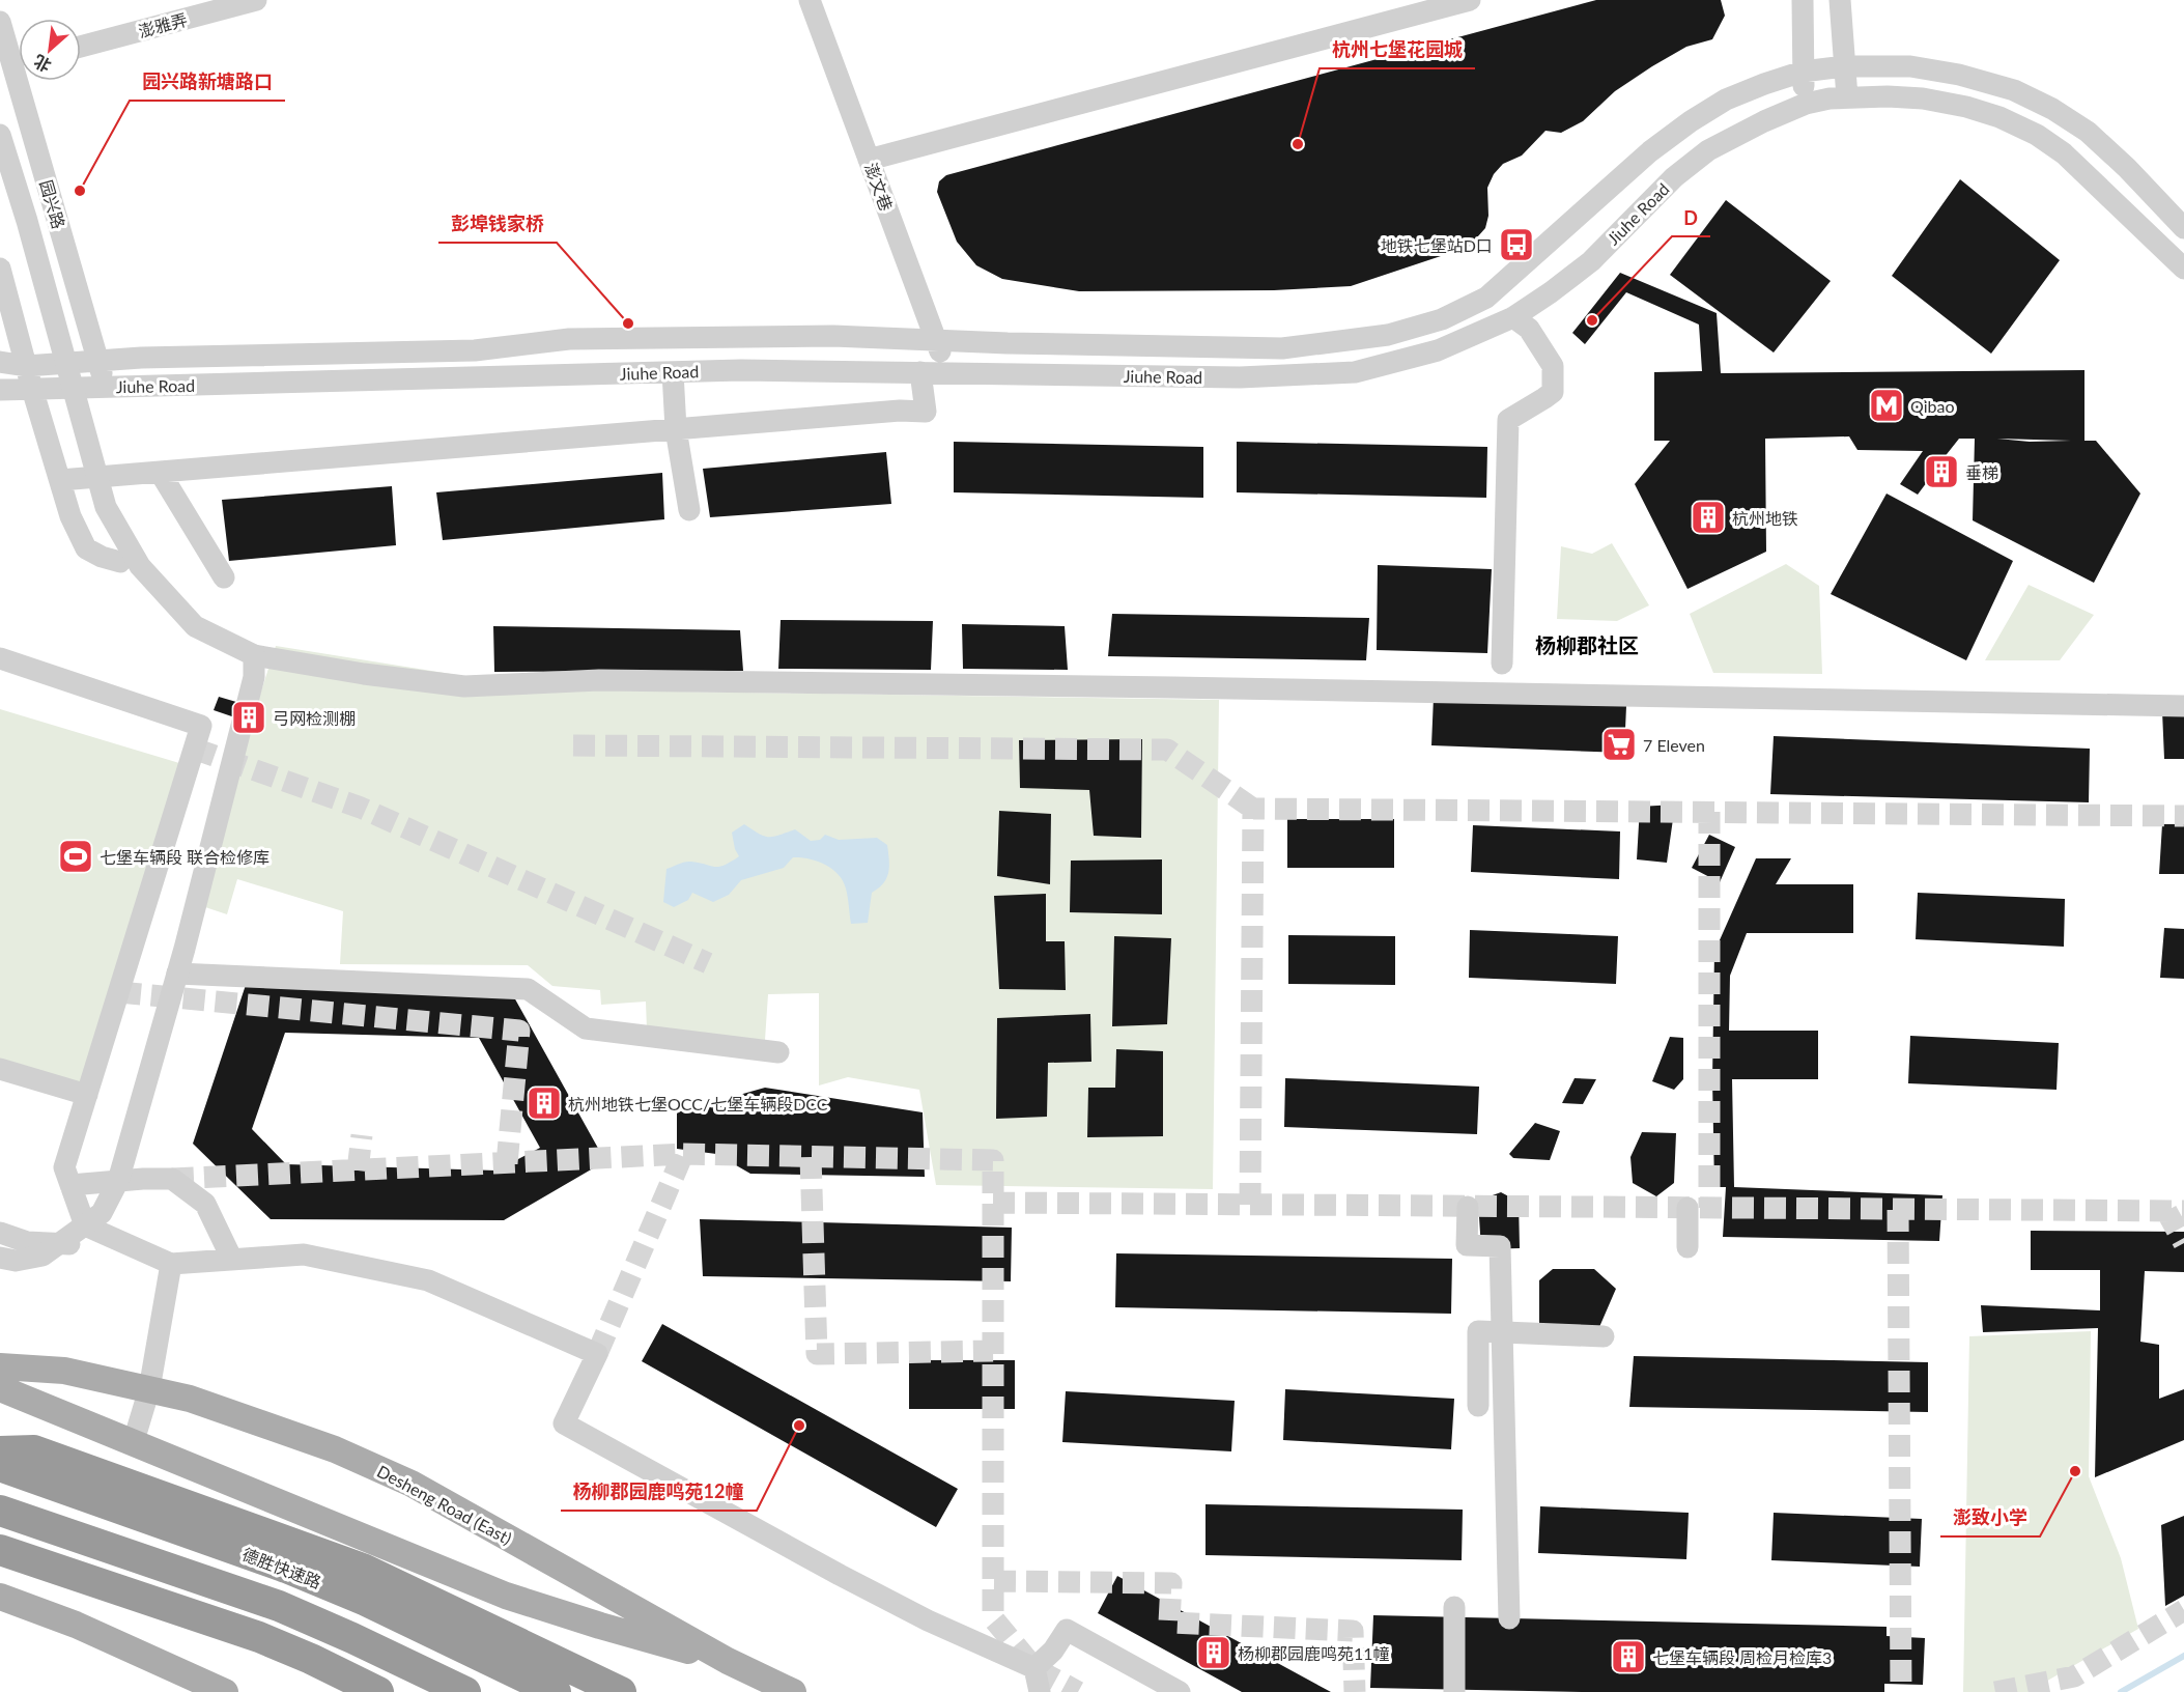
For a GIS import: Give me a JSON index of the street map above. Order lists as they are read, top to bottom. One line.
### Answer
{"streets":{"highway":["德胜快速路"],"main road":["Desheng Road (East)"],"street":["澎雅弄","澎文巷","园兴路","Jiuhe Road"]},"crossings":[["澎文巷","Jiuhe Road"],["园兴路","Jiuhe Road"]],"districts":["杨柳郡社区"],"places":{"other":["杭州七堡花园城","园兴路新塘路口","D","彭埠钱家桥","杨柳郡园鹿鸣苑12幢","澎致小学"],"bus stop":["地铁七堡站D口"],"metro station":["Qibao"],"building":["垂梯","杭州地铁","弓网检测棚","杭州地铁七堡OCC/七堡车辆段DCC","杨柳郡园鹿鸣苑11幢","七堡车辆段 周检月检库3"],"supermarket":["7 Eleven"],"sports":["七堡车辆段 联合检修库"]},"north":"bottom left"}
